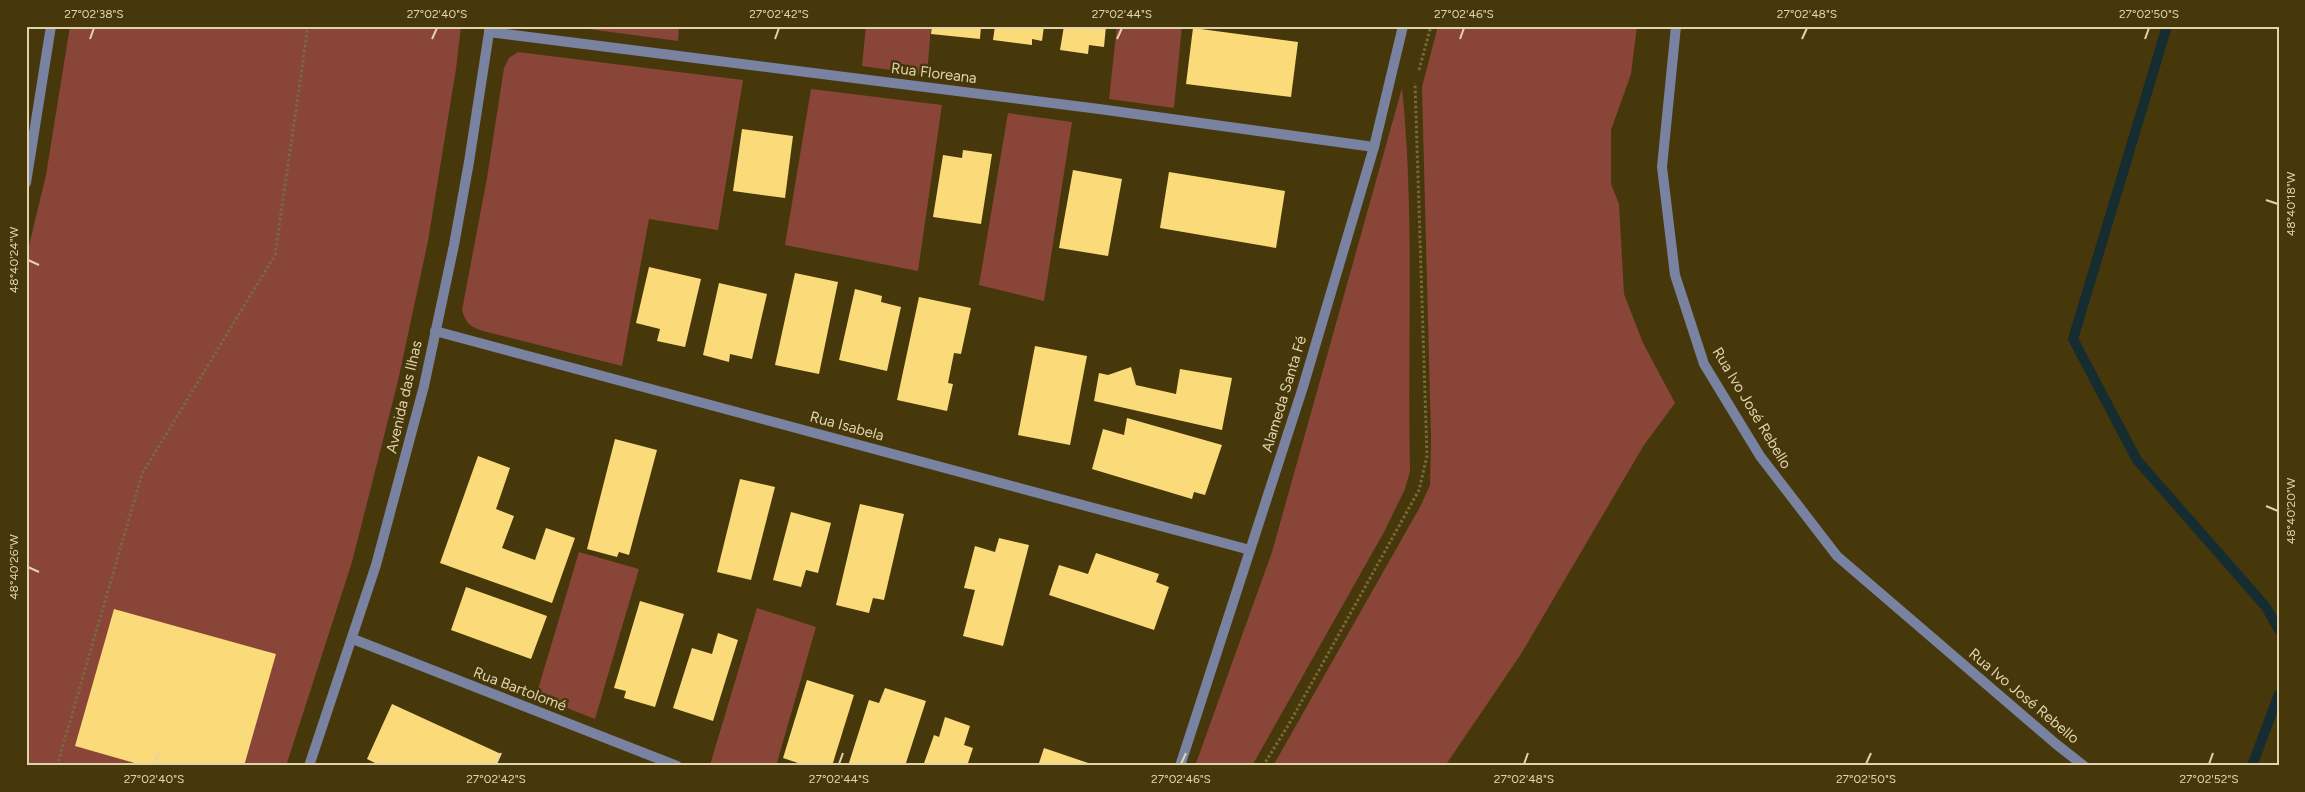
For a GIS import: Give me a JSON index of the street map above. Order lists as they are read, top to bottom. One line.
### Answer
{"streets":{"street":["Rua Floreana","Alameda Santa Fé","Avenida das Ilhas","Rua Ivo José Rebello","Rua Isabela","Rua Bartolomé"]},"crossings":[["Rua Floreana","Alameda Santa Fé"],["Rua Floreana","Avenida das Ilhas"],["Alameda Santa Fé","Rua Isabela"],["Avenida das Ilhas","Rua Isabela"],["Avenida das Ilhas","Rua Bartolomé"]],"coordinates":["27°02'38\"S","27°02'40\"S","27°02'42\"S","27°02'44\"S","27°02'46\"S","27°02'48\"S","27°02'50\"S","48°40'18\"W","48°40'24\"W","48°40'20\"W","48°40'26\"W","27°02'52\"S"]}
